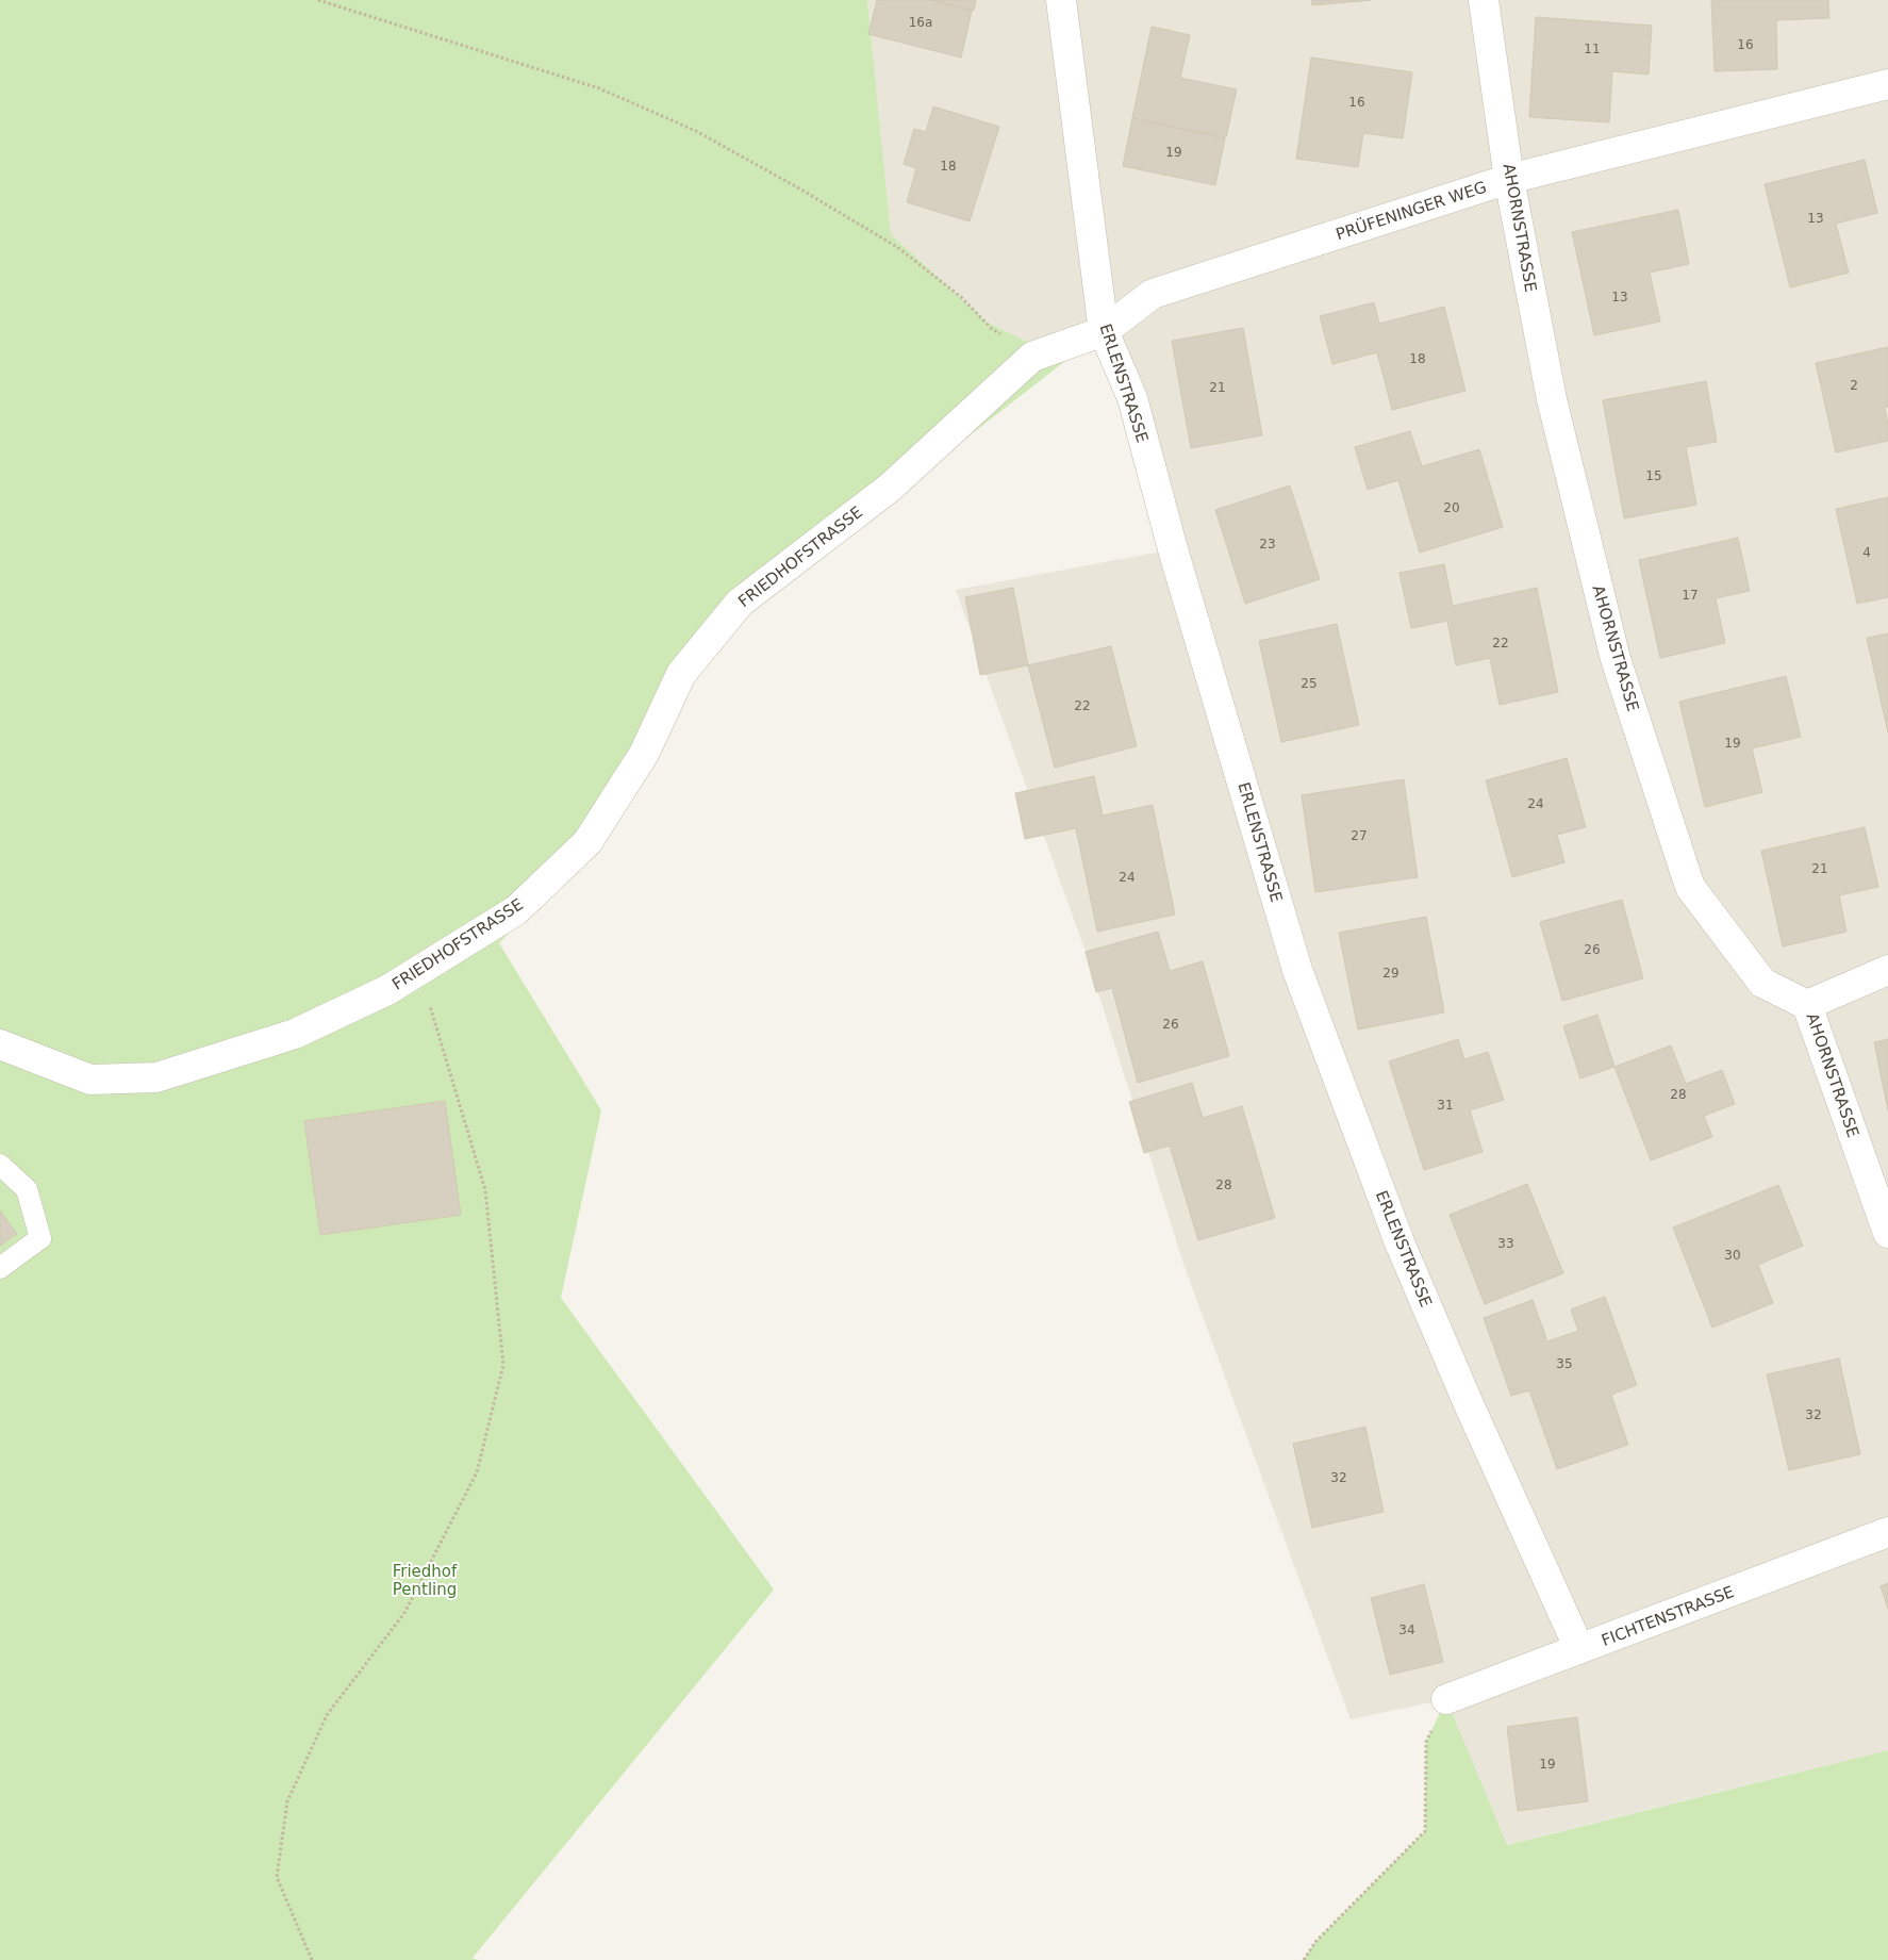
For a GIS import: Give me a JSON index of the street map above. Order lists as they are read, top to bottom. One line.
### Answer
{"streets":{"street":["PRÜFENINGER WEG","AHORNSTRASSE","ERLENSTRASSE","FRIEDHOFSTRASSE","FICHTENSTRASSE"]},"crossings":[["PRÜFENINGER WEG","AHORNSTRASSE"],["PRÜFENINGER WEG","ERLENSTRASSE"],["PRÜFENINGER WEG","FRIEDHOFSTRASSE"],["ERLENSTRASSE","FRIEDHOFSTRASSE"],["ERLENSTRASSE","FICHTENSTRASSE"]],"parks":["Friedhof Pentling"],"house_numbers":["16a","16","11","16","19","18","13","13","18","2","21","15","20","23","4","17","22","25","22","19","24","27","21","24","26","29","26","28","31","28","33","30","35","32","32","34","19"]}
